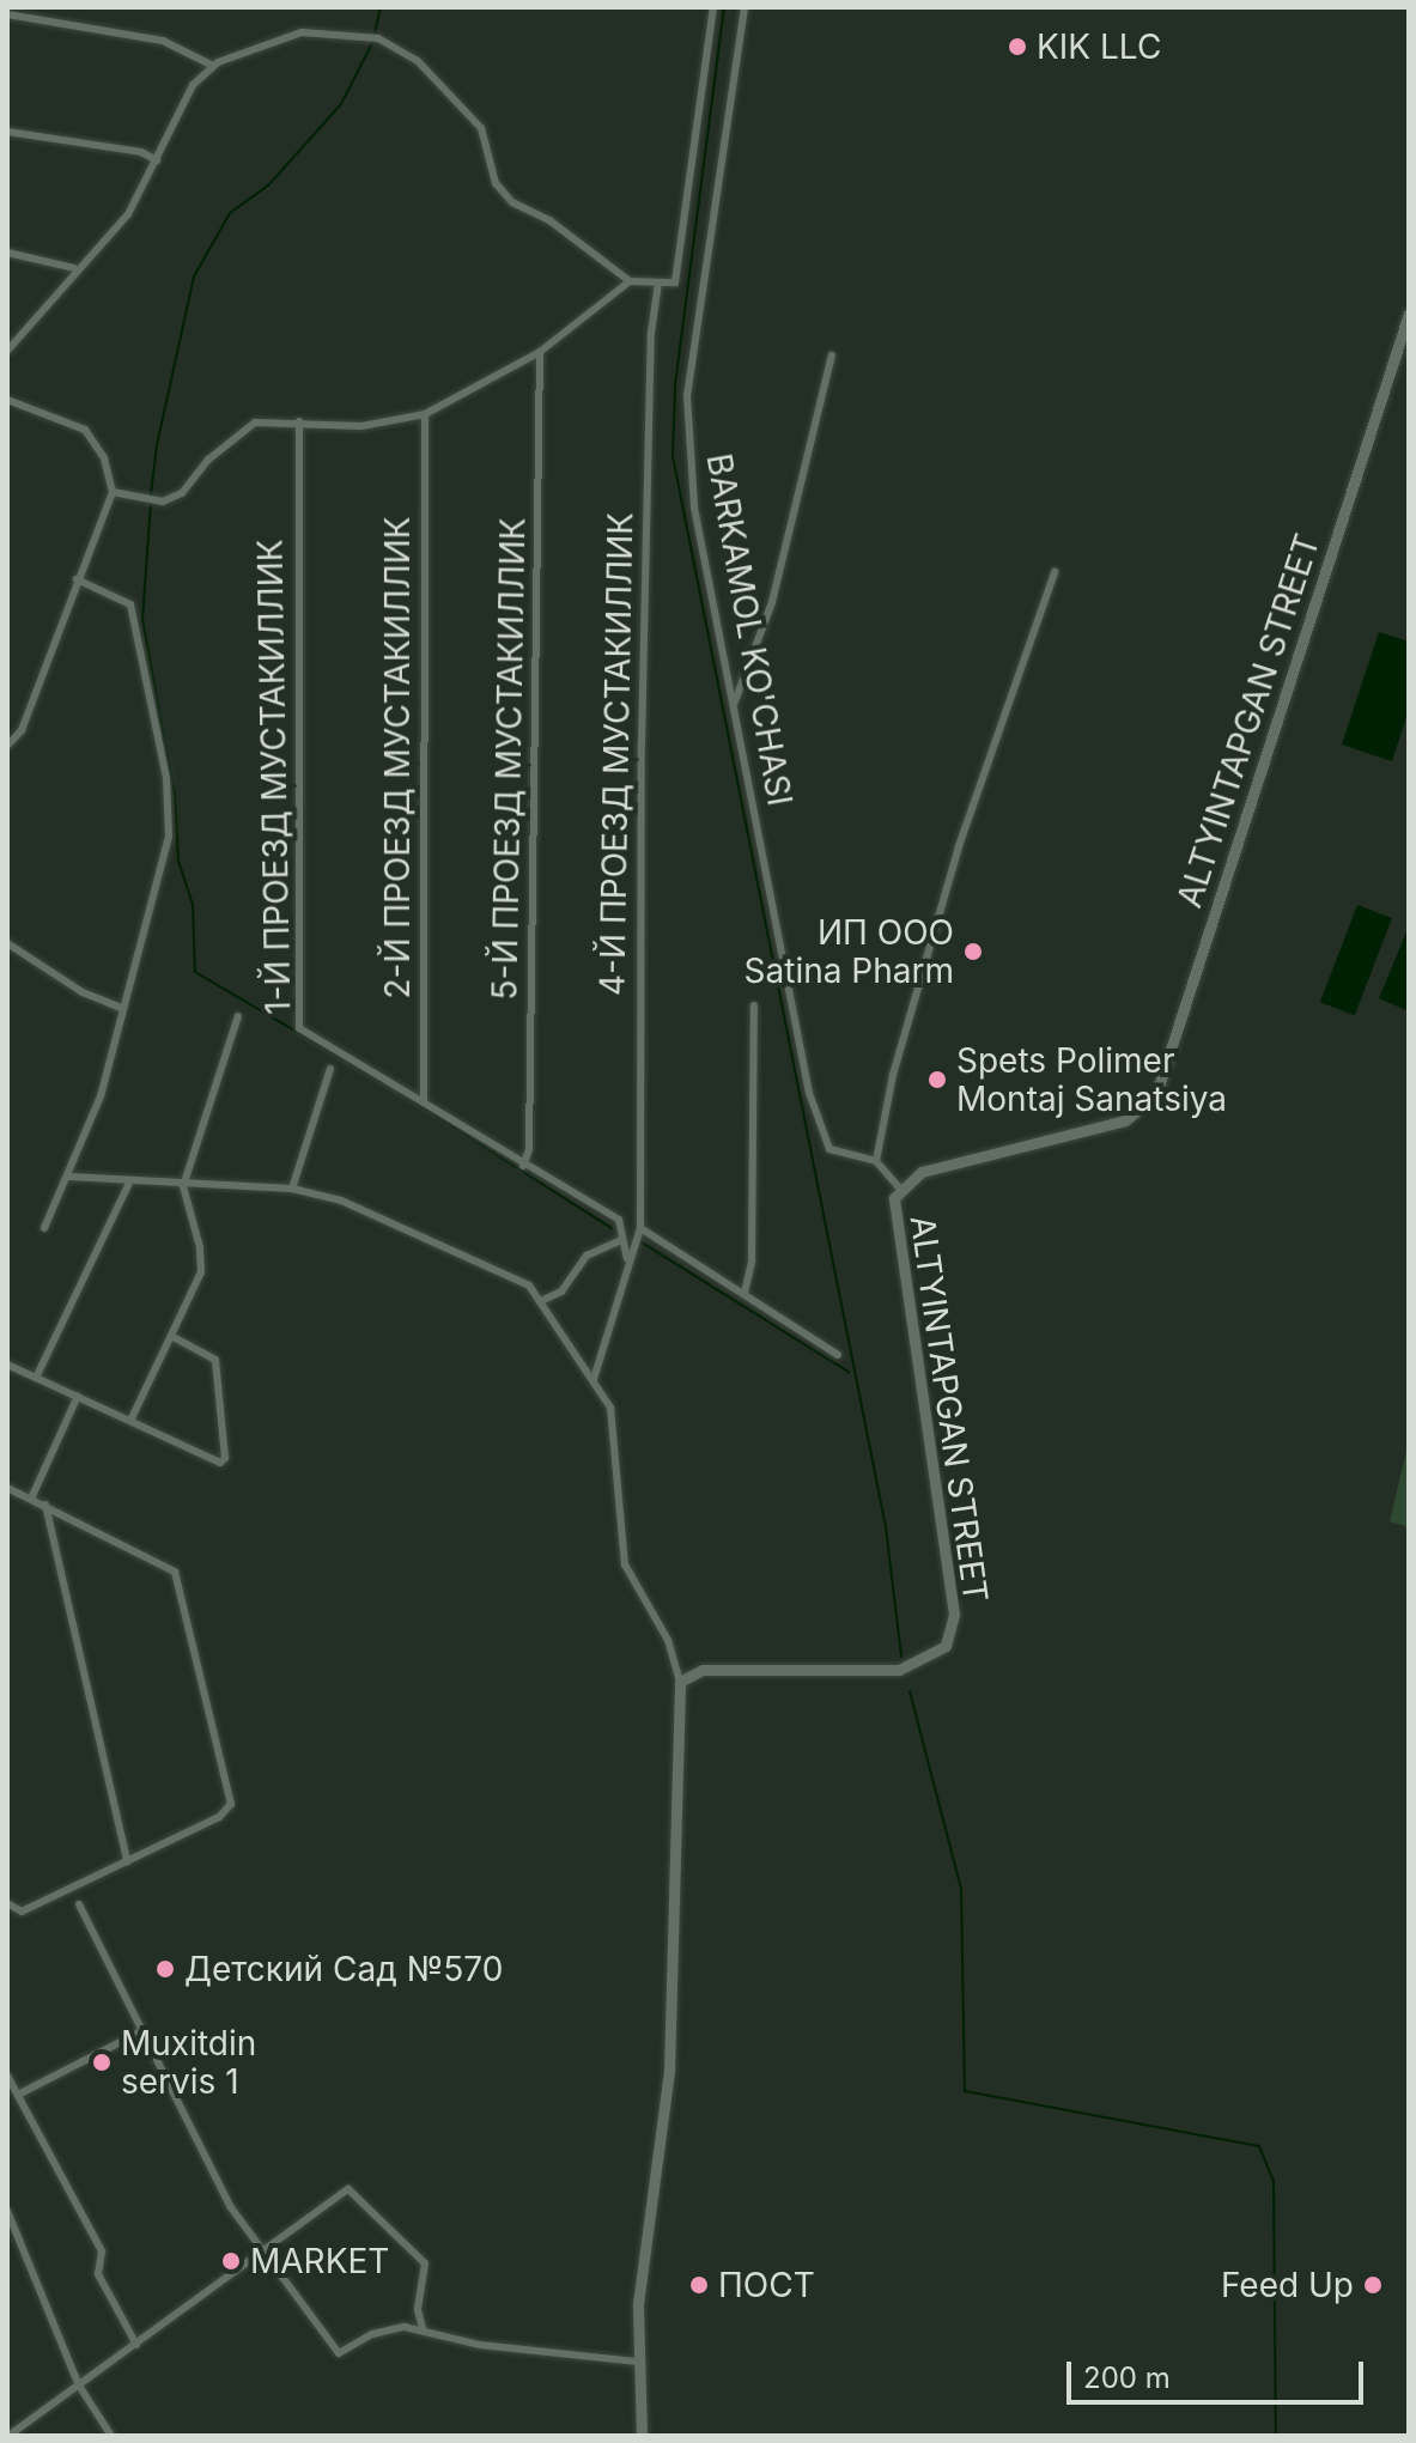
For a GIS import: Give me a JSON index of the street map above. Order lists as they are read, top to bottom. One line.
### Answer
{"streets":{"street":["BARKAMOL KO'CHASI","ALTYINTAPGAN STREET","4-Й ПРОЕЗД МУСТАКИЛЛИК","2-Й ПРОЕЗД МУСТАКИЛЛИК","5-Й ПРОЕЗД МУСТАКИЛЛИК","1-Й ПРОЕЗД МУСТАКИЛЛИК"]},"crossings":[["2-Й ПРОЕЗД МУСТАКИЛЛИК","1-Й ПРОЕЗД МУСТАКИЛЛИК"],["5-Й ПРОЕЗД МУСТАКИЛЛИК","1-Й ПРОЕЗД МУСТАКИЛЛИК"]],"places":["KIK LLC","ИП ООО Satina Pharm","Spets Polimer Montaj Sanatsiya","Детский Сад №570","Muxitdin servis 1","MARKET","ПОСТ","Feed Up"],"scale_bar":"200 m"}
